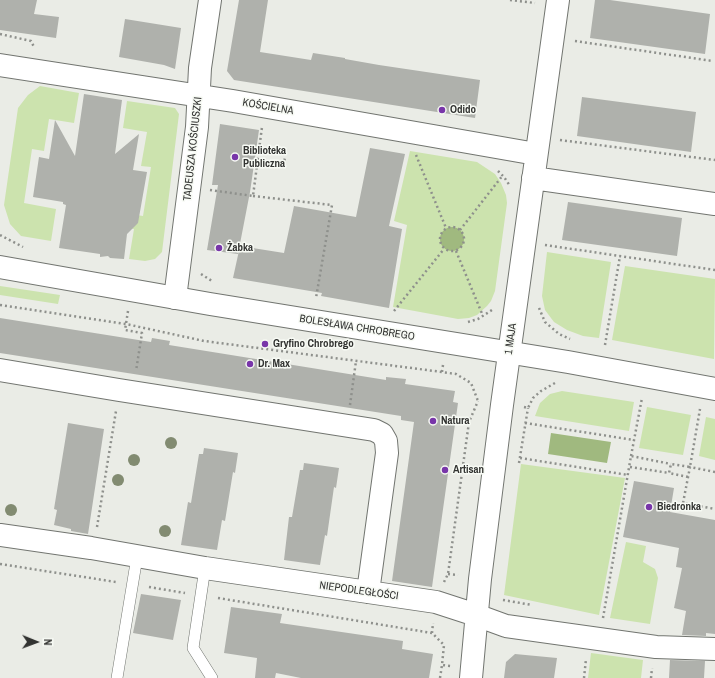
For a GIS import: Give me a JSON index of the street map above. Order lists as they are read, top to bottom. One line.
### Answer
{"streets":{"street":["KOŚCIELNA","TADEUSZA KOŚCIUSZKI","BOLESŁAWA CHROBREGO","1 MAJA","NIEPODLEGŁOŚCI"]},"crossings":[["KOŚCIELNA","TADEUSZA KOŚCIUSZKI"],["KOŚCIELNA","1 MAJA"],["TADEUSZA KOŚCIUSZKI","BOLESŁAWA CHROBREGO"],["BOLESŁAWA CHROBREGO","1 MAJA"],["1 MAJA","NIEPODLEGŁOŚCI"]],"places":["Odido","Biblioteka Publiczna","Żabka","Gryfino Chrobrego","Dr. Max","Natura","Artisan","Biedronka"],"north":"right"}
